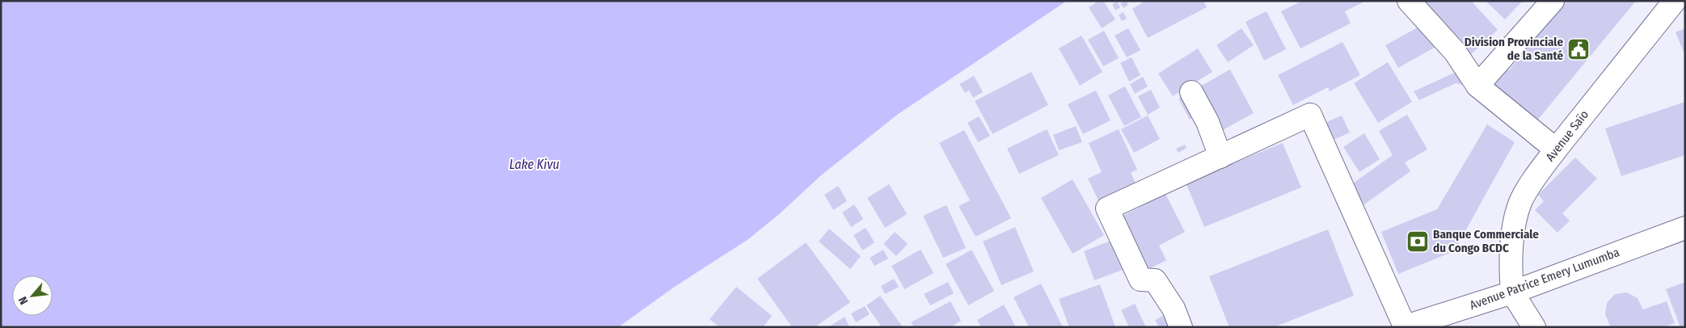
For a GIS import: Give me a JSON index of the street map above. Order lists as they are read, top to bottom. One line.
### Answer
{"streets":{"street":["Avenue Saïo","Avenue Patrice Emery Lumumba"]},"crossings":[["Avenue Saïo","Avenue Patrice Emery Lumumba"]],"water":["Lake Kivu"],"places":{"public building":["Division Provinciale de la Santé"],"bank":["Banque Commerciale du Congo BCDC"]},"north":"bottom left"}
